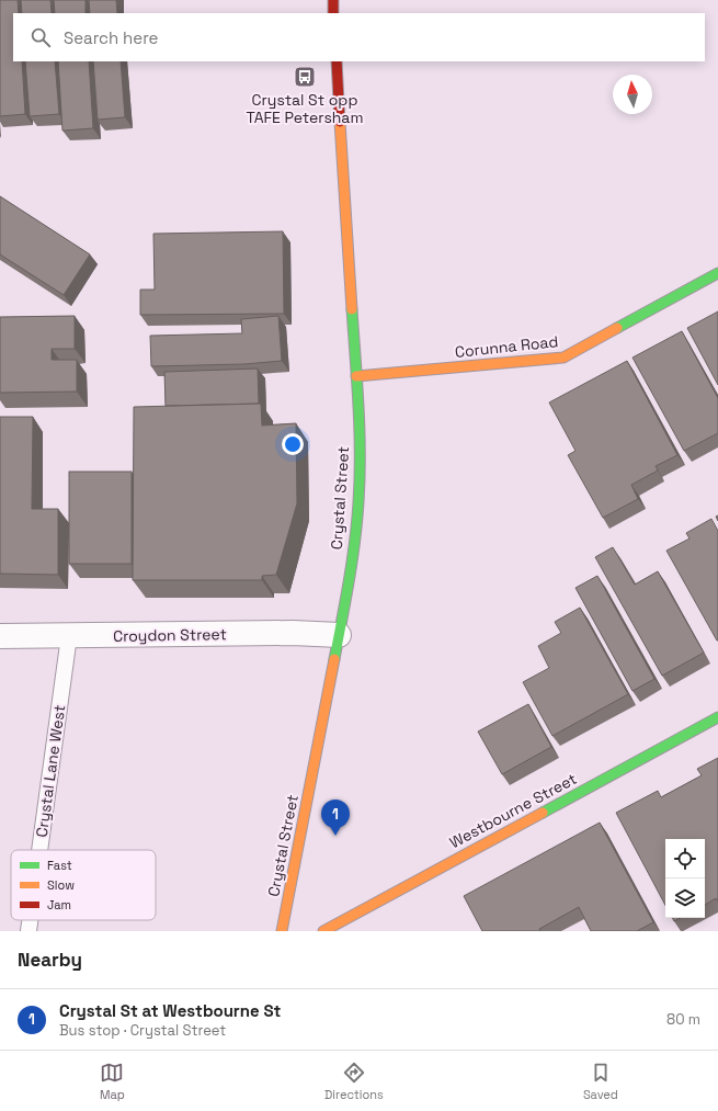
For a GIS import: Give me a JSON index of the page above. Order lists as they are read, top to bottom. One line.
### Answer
{"streets":{"main road":["Corunna Road","Crystal Street","Westbourne Street"],"street":["Croydon Street"],"lane":["Crystal Lane West"]},"crossings":[["Corunna Road","Crystal Street"],["Crystal Street","Croydon Street"],["Croydon Street","Crystal Lane West"]],"places":{"bus stop":["Crystal St opp TAFE Petersham"]},"legend":["Fast","Slow","Jam"],"north":"top","page":{"search":"Search here","pins":"1","heading":"Nearby","list":[{"mark":"1","name":"Crystal St at Westbourne St","note":"Bus stop · Crystal Street","value":"80 m"}],"nav":["Map","Directions","Saved"]}}
